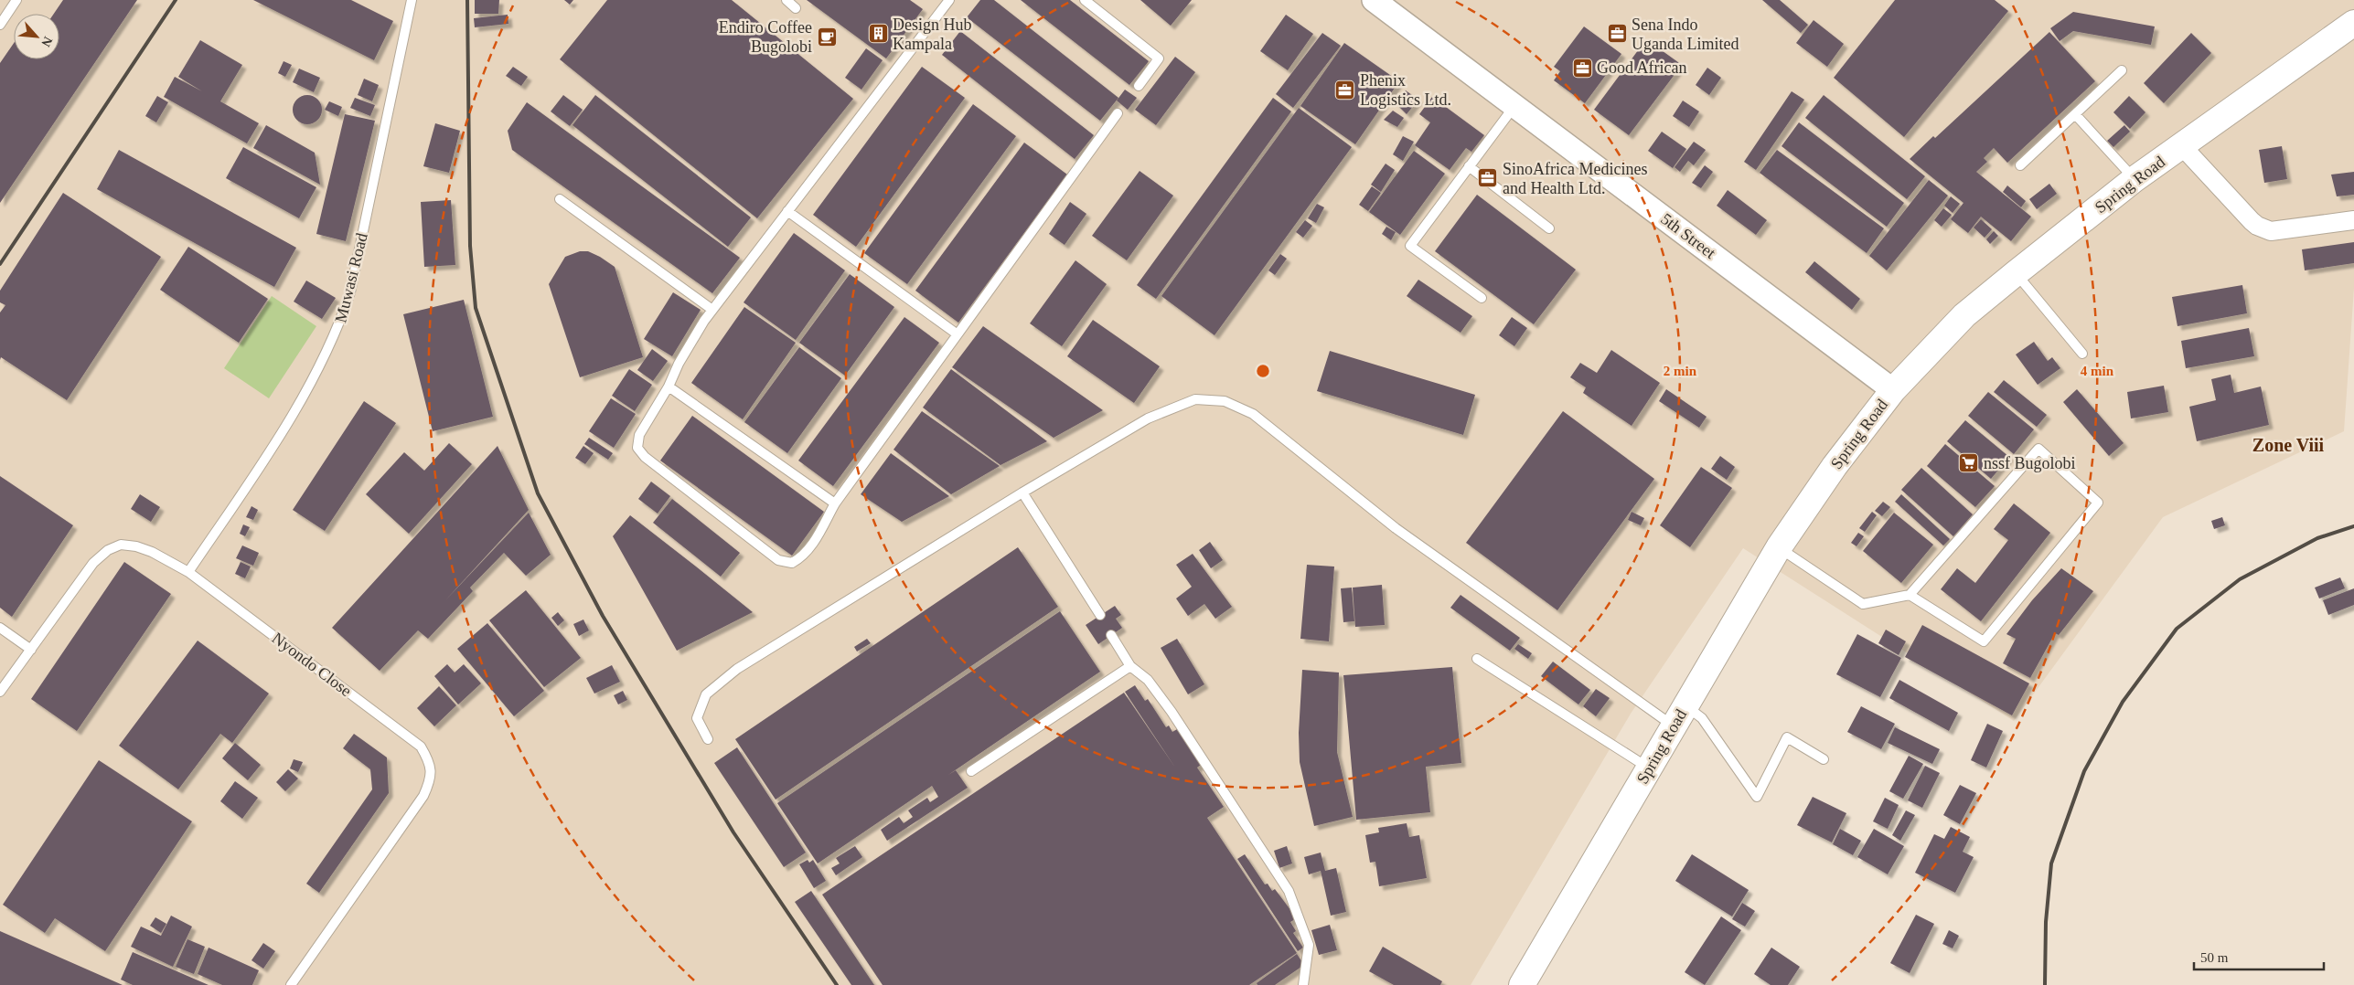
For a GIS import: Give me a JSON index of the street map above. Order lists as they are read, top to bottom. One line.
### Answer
{"streets":{"main road":["Spring Road"],"street":["5th Street"],"lane":["Muwasi Road","Nyondo Close"]},"crossings":[["Spring Road","5th Street"],["Muwasi Road","Nyondo Close"]],"districts":["Zone Viii"],"places":{"building":["Design Hub Kampala"],"office":["Sena Indo Uganda Limited","Good African","Phenix Logistics Ltd.","SinoAfrica Medicines and Health Ltd."],"cafe":["Endiro Coffee Bugolobi"],"supermarket":["nssf Bugolobi"]},"scale_bar":"50 m","north":"bottom right","rings":["2 min","4 min"]}
